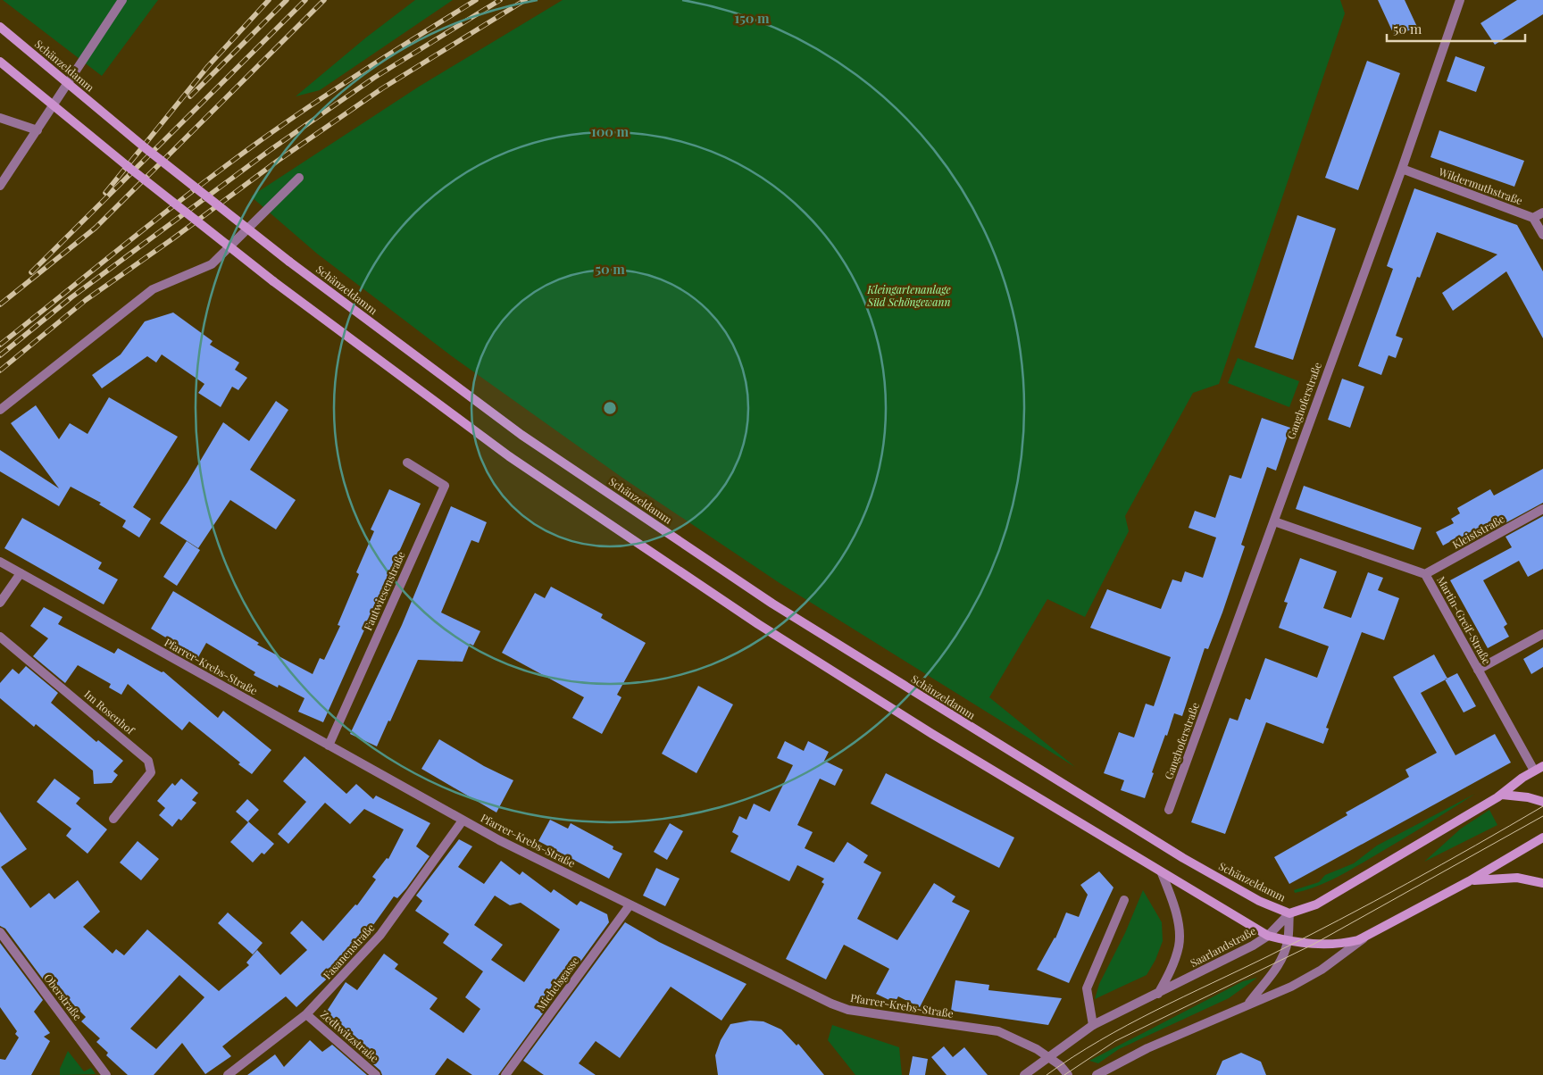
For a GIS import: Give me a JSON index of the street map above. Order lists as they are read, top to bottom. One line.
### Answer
{"streets":{"main road":["Schänzeldamm","Saarlandstraße"],"street":["Wildermuthstraße","Ganghoferstraße","Kleiststraße","Fautwiesenstraße","Martin-Greif-Straße","Pfarrer-Krebs-Straße","Im Rosenhof","Fasanenstraße","Michelsgasse","Oberstraße","Zedtwitzstraße"]},"crossings":[["Schänzeldamm","Saarlandstraße"],["Wildermuthstraße","Ganghoferstraße"],["Ganghoferstraße","Martin-Greif-Straße"],["Kleiststraße","Martin-Greif-Straße"],["Fautwiesenstraße","Pfarrer-Krebs-Straße"],["Martin-Greif-Straße","Saarlandstraße"],["Pfarrer-Krebs-Straße","Saarlandstraße"],["Pfarrer-Krebs-Straße","Fasanenstraße"],["Pfarrer-Krebs-Straße","Michelsgasse"],["Fasanenstraße","Zedtwitzstraße"]],"parks":["Kleingartenanlage Süd Schöngewann"],"scale_bar":"50 m","rings":["150 m","100 m","50 m"]}
